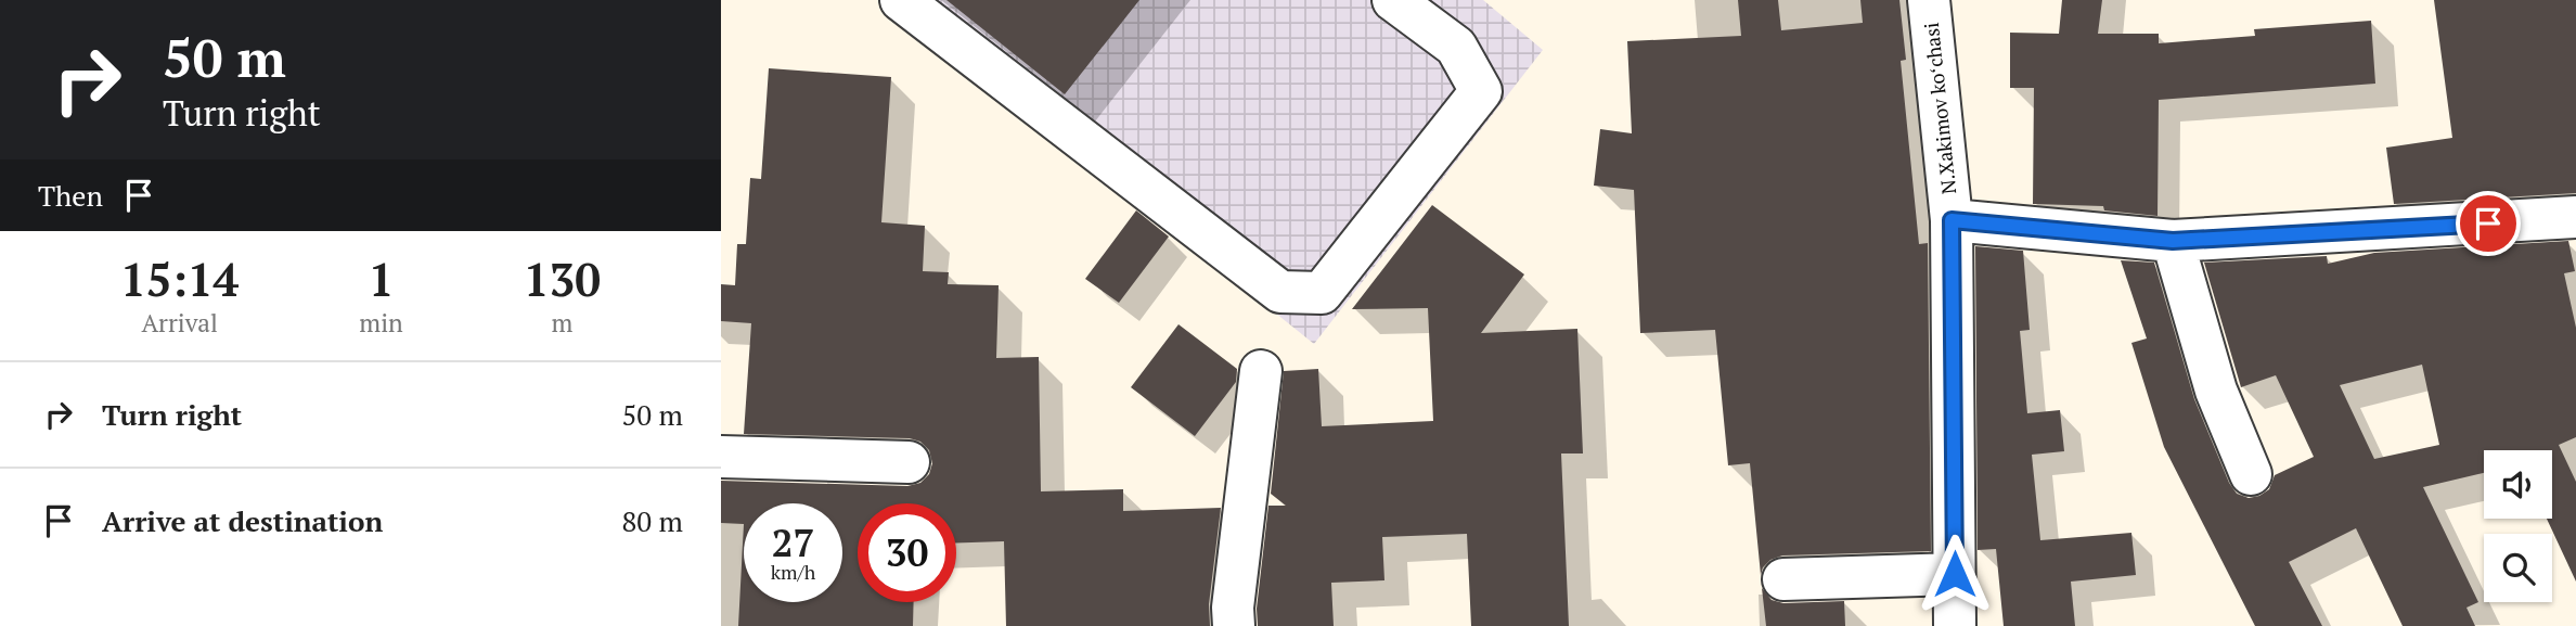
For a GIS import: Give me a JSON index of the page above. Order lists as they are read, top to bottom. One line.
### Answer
{"streets":{"street":["N.Xakimov koʻchasi"]},"page":{"turn":["50 m","Turn right"],"then":"Then","eta":["15:14","Arrival","1","min","130","m"],"list":[{"name":"Turn right","value":"50 m"},{"name":"Arrive at destination","value":"80 m"}],"speed":"27 km/h","limit":"30"}}
